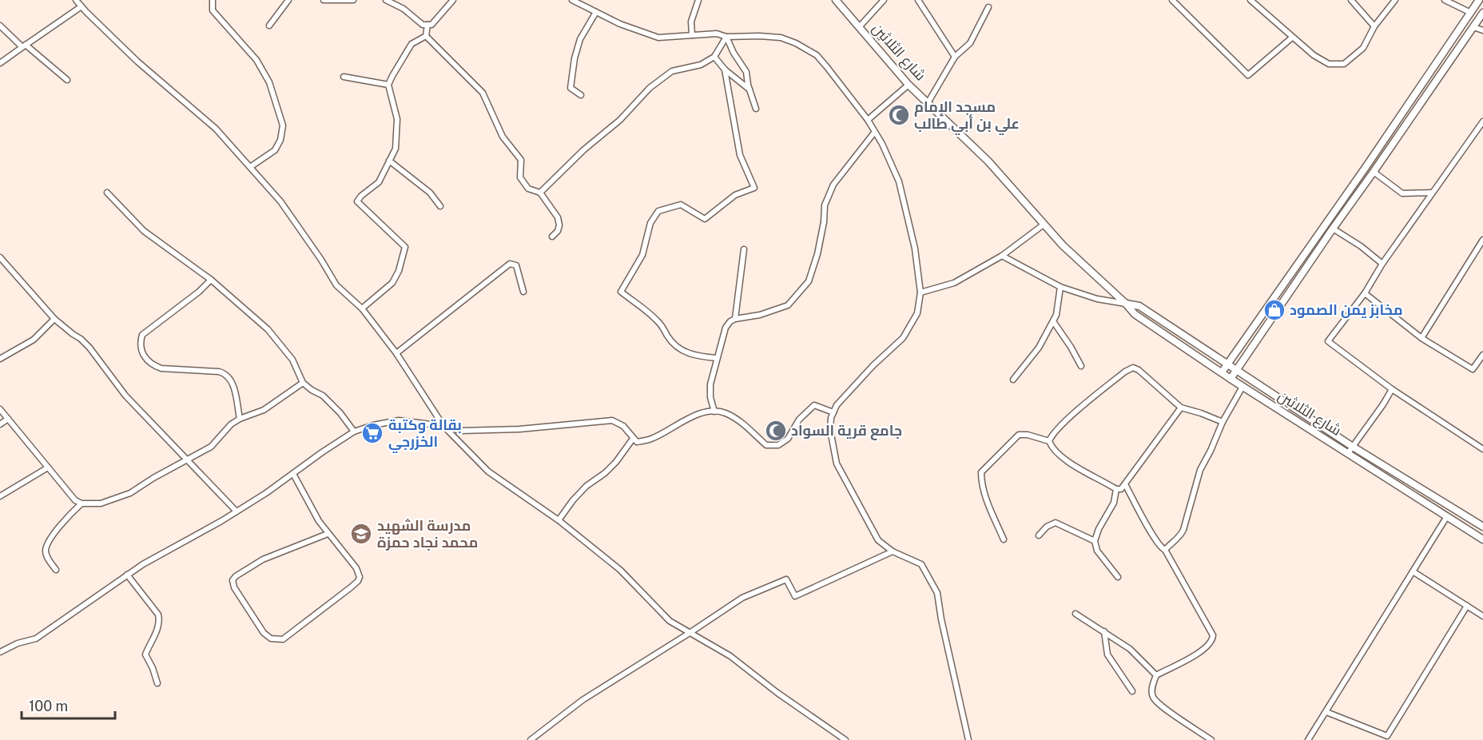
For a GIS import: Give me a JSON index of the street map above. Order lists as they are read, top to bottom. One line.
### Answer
{"streets":{"street":["شارع الثلاثين"]},"places":{"mosque":["مسجد الإمام علي بن أبي طالب","جامع قرية السواد"],"shop":["مخابز يمن الصمود"],"supermarket":["بقالة وكتبة الخزرجي"],"school or university":["مدرسة الشهيد محمد نجاد حمزة"]},"scale_bar":"100 m"}
